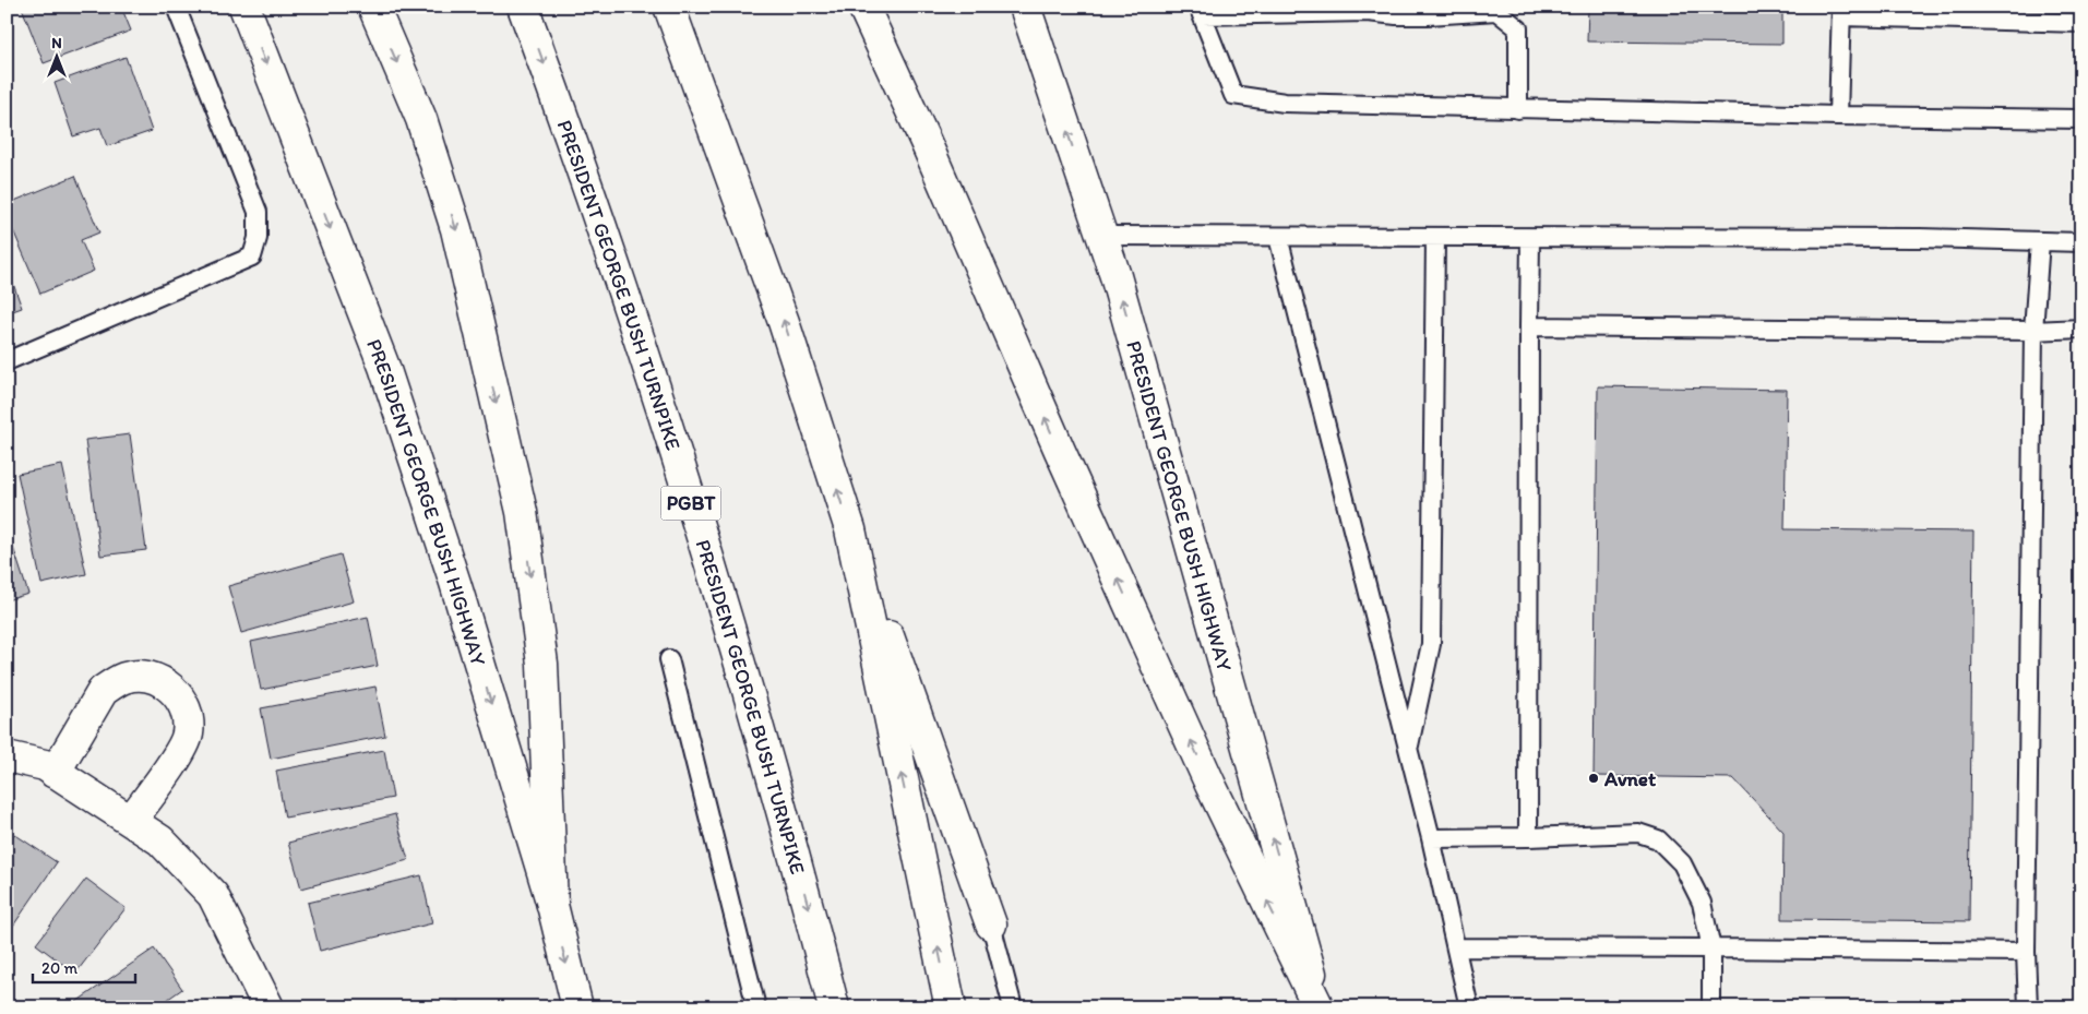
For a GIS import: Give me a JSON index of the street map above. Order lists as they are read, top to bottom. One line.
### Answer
{"streets":{"main road":["PRESIDENT GEORGE BUSH TURNPIKE","PRESIDENT GEORGE BUSH HIGHWAY","PGBT"]},"places":["Avnet"],"scale_bar":"20 m","north":"top"}
